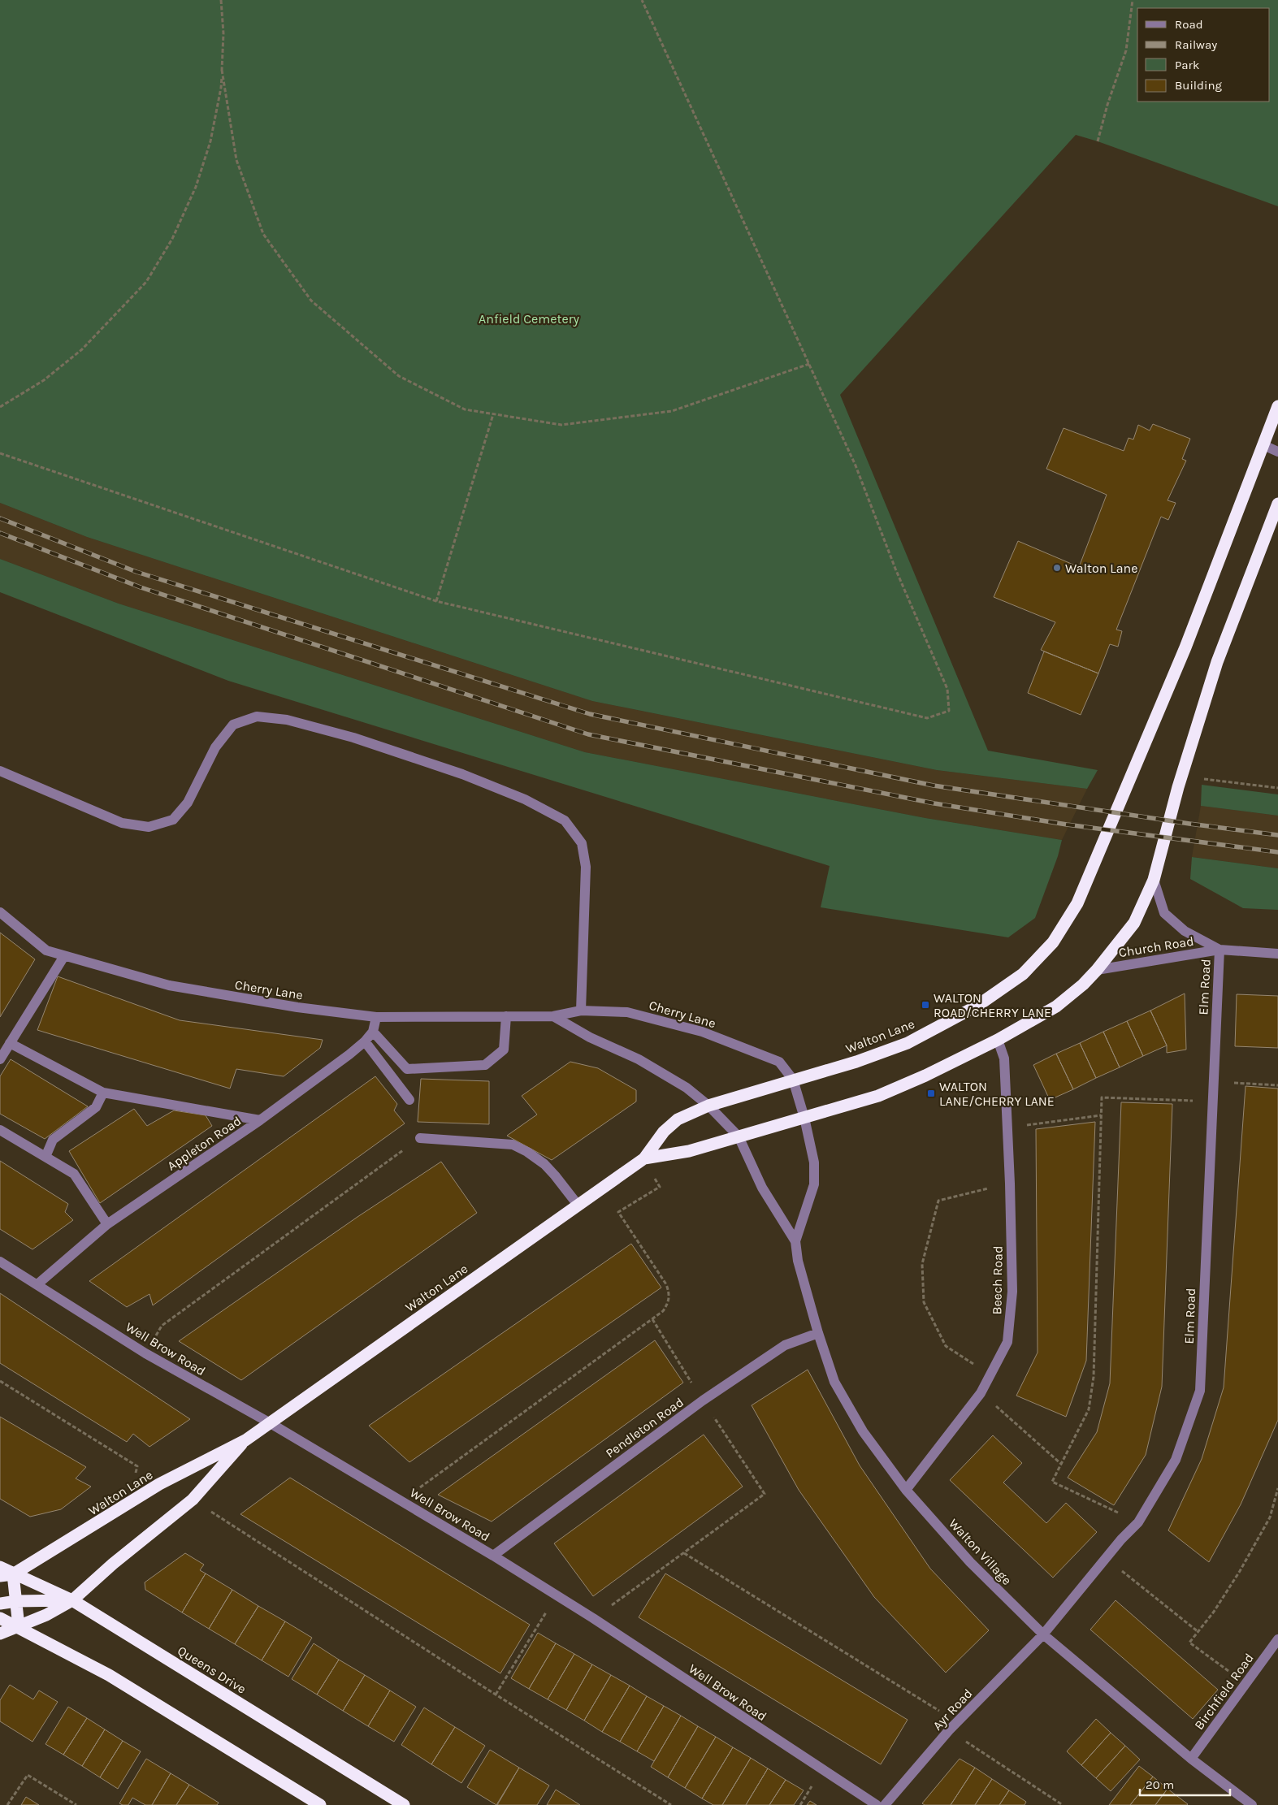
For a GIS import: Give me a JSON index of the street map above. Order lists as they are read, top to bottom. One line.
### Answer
{"streets":{"highway":["Walton Lane","Queens Drive"],"street":["Church Road","Elm Road","Cherry Lane","Appleton Road","Beech Road","Well Brow Road","Pendleton Road","Walton Village","Birchfield Road","Ayr Road"]},"crossings":[["Church Road","Elm Road"],["Church Road","Walton Lane"],["Elm Road","Walton Village"],["Elm Road","Ayr Road"],["Cherry Lane","Walton Lane"],["Cherry Lane","Walton Village"],["Walton Lane","Beech Road"],["Walton Lane","Well Brow Road"],["Walton Lane","Walton Village"],["Walton Lane","Queens Drive"],["Appleton Road","Well Brow Road"],["Beech Road","Walton Village"],["Well Brow Road","Pendleton Road"],["Pendleton Road","Walton Village"],["Walton Village","Birchfield Road"],["Walton Village","Ayr Road"]],"parks":["Anfield Cemetery"],"places":{"other":["Walton Lane"],"transit":["WALTON ROAD/CHERRY LANE","WALTON LANE/CHERRY LANE"]},"legend":["Road","Railway","Park","Building"],"scale_bar":"20 m"}
